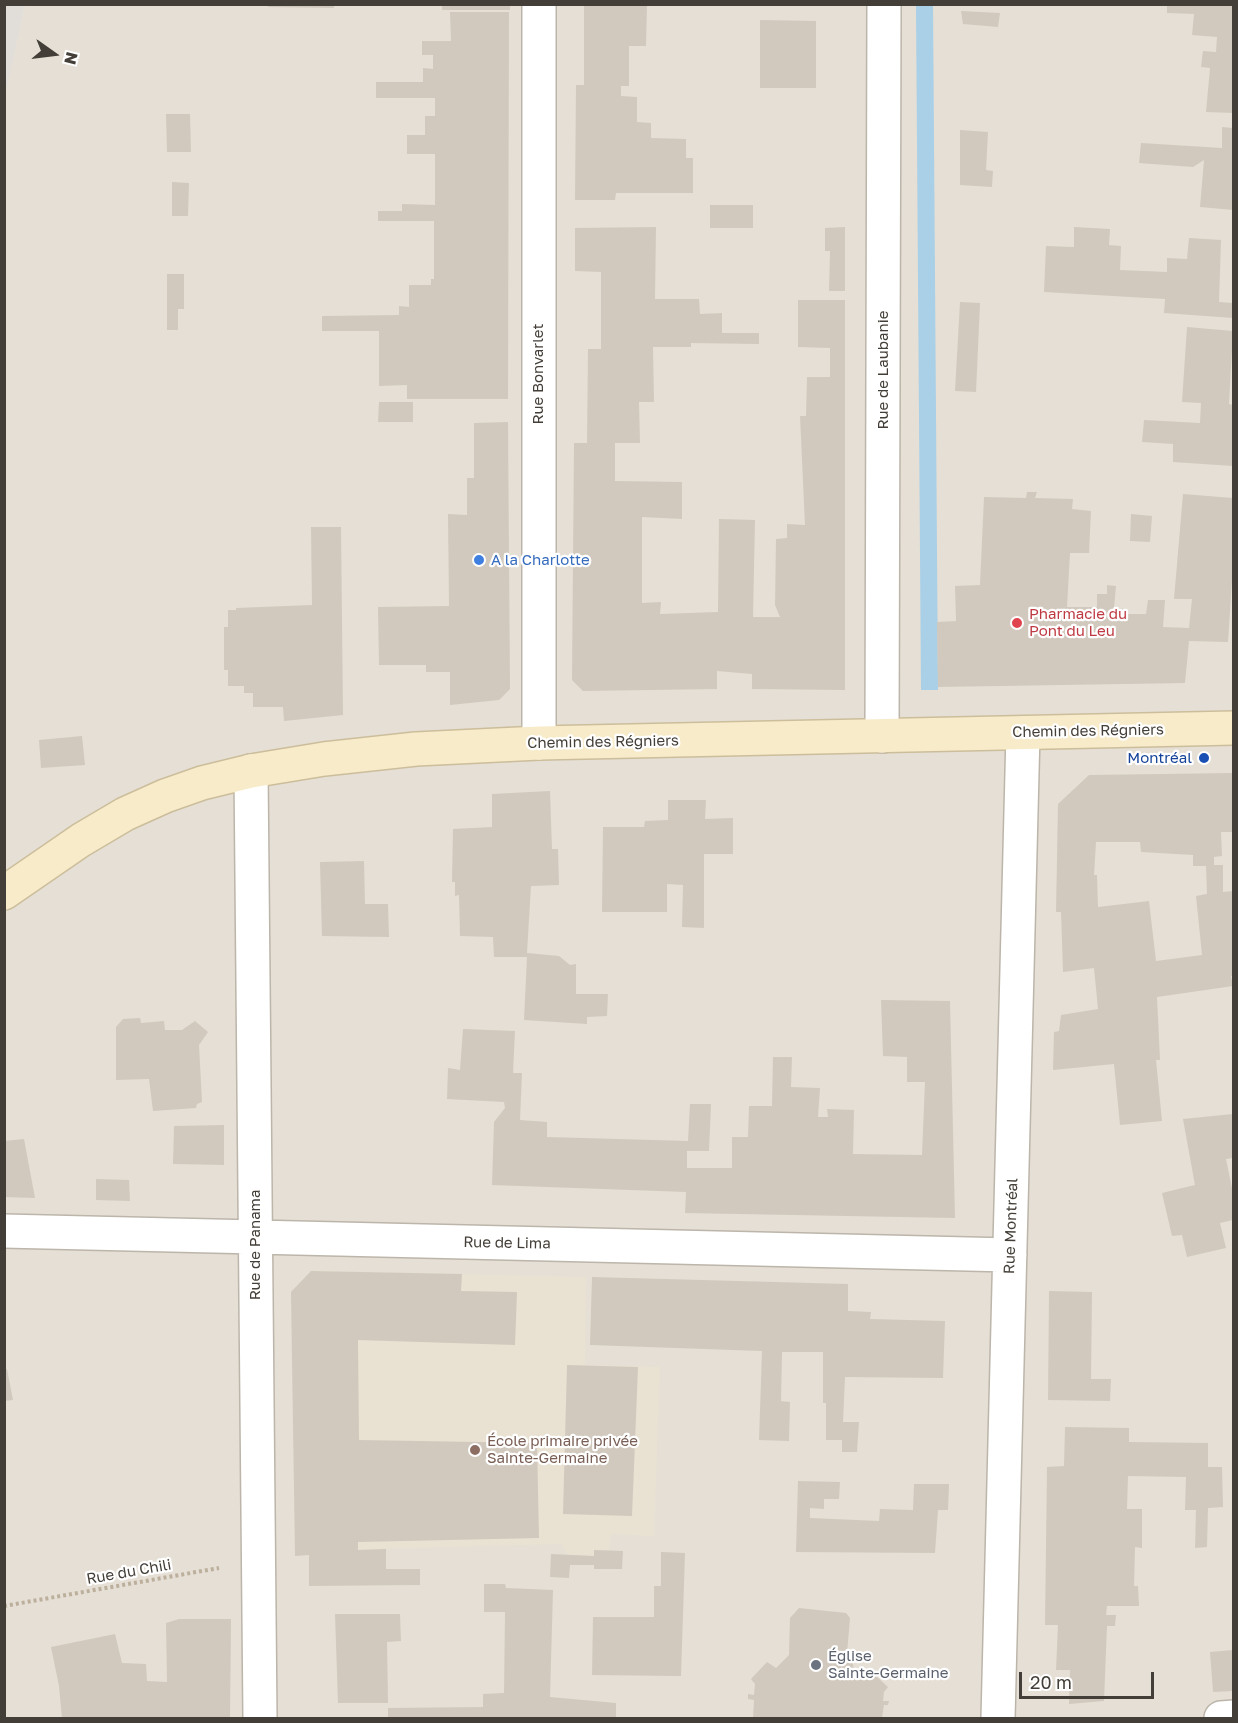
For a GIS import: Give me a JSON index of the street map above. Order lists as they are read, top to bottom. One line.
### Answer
{"streets":{"main road":["Chemin des Régniers"],"street":["Rue de Laubanie","Rue Bonvarlet","Rue Montréal","Rue de Lima","Rue de Panama"],"path":["Rue du Chili"]},"crossings":[["Rue de Laubanie","Chemin des Régniers"],["Rue Bonvarlet","Chemin des Régniers"],["Chemin des Régniers","Rue Montréal"],["Chemin des Régniers","Rue de Panama"],["Rue Montréal","Rue de Lima"],["Rue de Lima","Rue de Panama"],["Rue de Panama","Rue du Chili"]],"places":["A la Charlotte","Pharmacie du Pont du Leu","Montréal","École primaire privée Sainte-Germaine","Église Sainte-Germaine"],"scale_bar":"20 m","north":"right"}
